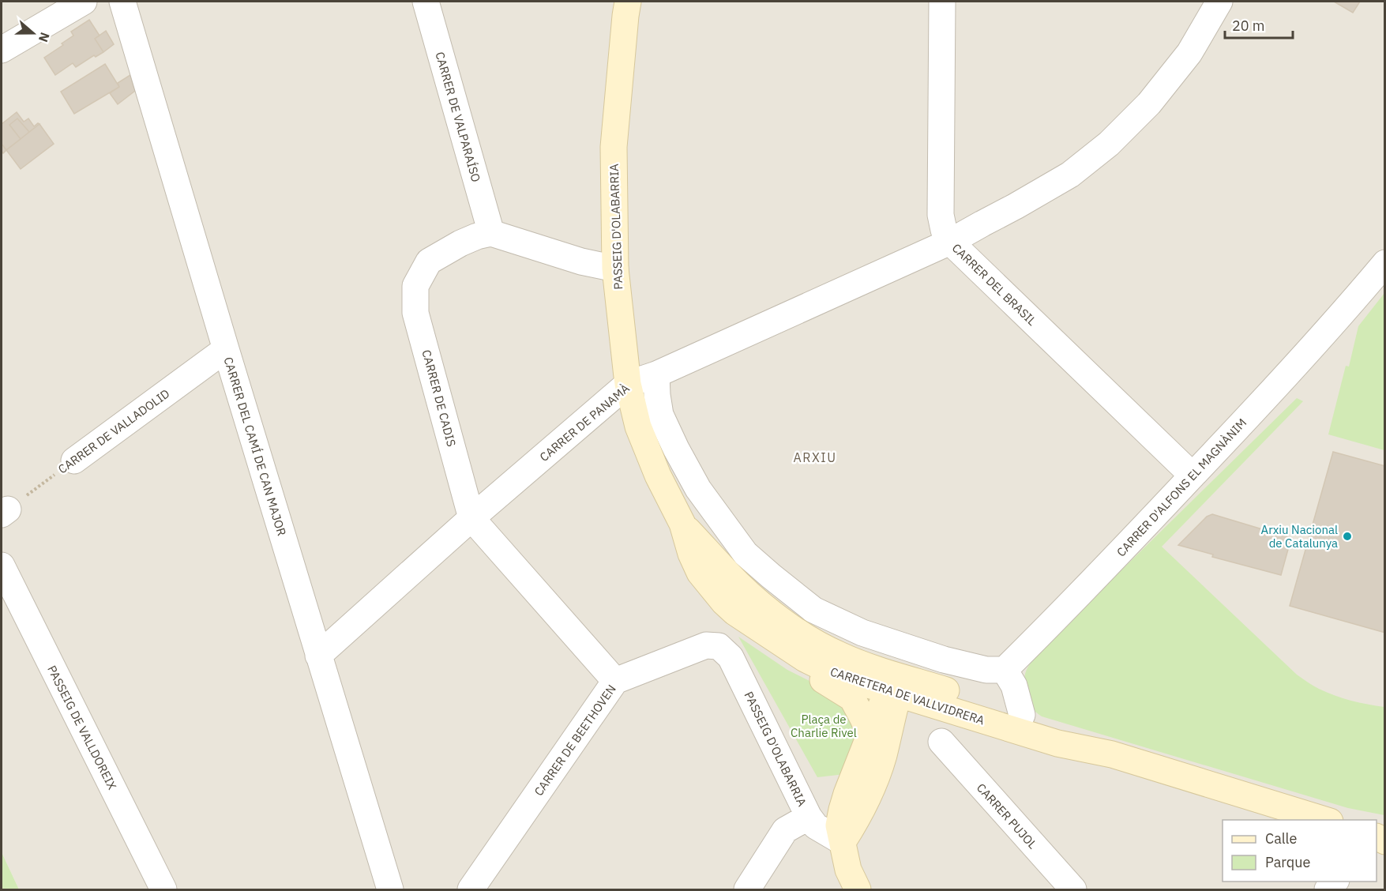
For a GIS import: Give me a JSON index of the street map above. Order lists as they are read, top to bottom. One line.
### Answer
{"streets":{"main road":["PASSEIG D'OLABARRIA","CARRETERA DE VALLVIDRERA"],"street":["CARRER DE VALPARAÍSO","CARRER DEL BRASIL","CARRER DE CADIS","CARRER DE PANAMÀ","CARRER DE VALLADOLID","CARRER DEL CAMÍ DE CAN MAJOR","CARRER D'ALFONS EL MAGNÀNIM","PASSEIG DE VALLDOREIX","CARRER DE BEETHOVEN","CARRER PUJOL"]},"crossings":[["CARRER DE VALPARAÍSO","CARRER DE CADIS"],["PASSEIG D'OLABARRIA","CARRER DE PANAMÀ"],["PASSEIG D'OLABARRIA","CARRETERA DE VALLVIDRERA"],["PASSEIG D'OLABARRIA","CARRER DE BEETHOVEN"],["CARRER DEL BRASIL","CARRER DE PANAMÀ"],["CARRER DEL BRASIL","CARRER D'ALFONS EL MAGNÀNIM"],["CARRER DE CADIS","CARRER DE PANAMÀ"],["CARRER DE CADIS","CARRER DE BEETHOVEN"],["CARRER DE PANAMÀ","CARRER DEL CAMÍ DE CAN MAJOR"],["CARRER DE VALLADOLID","CARRER DEL CAMÍ DE CAN MAJOR"]],"districts":["ARXIU"],"parks":["Plaça de Charlie Rivel"],"places":["Arxiu Nacional de Catalunya"],"legend":["Calle","Parque"],"scale_bar":"20 m","north":"right"}
